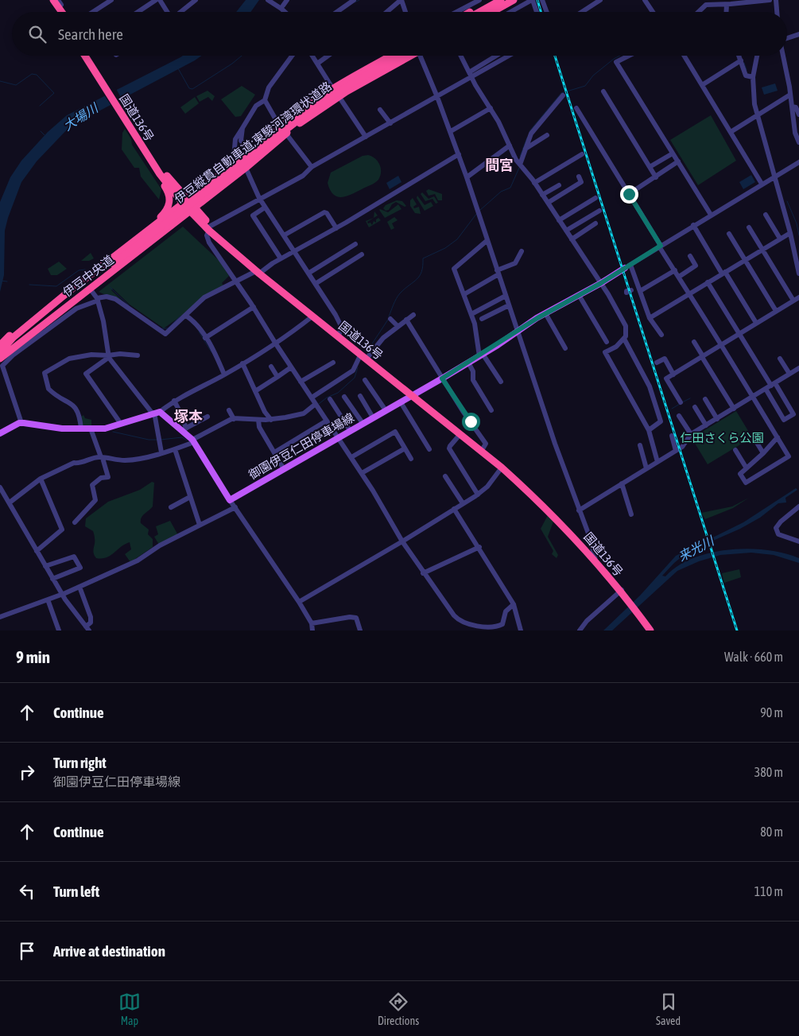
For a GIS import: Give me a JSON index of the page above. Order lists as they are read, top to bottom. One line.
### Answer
{"streets":{"highway":["国道136号","伊豆縦貫自動車道;東駿河湾環状道路","伊豆中央道"],"main road":["御園伊豆仁田停車場線"]},"crossings":[["国道136号","伊豆中央道"],["国道136号","御園伊豆仁田停車場線"]],"districts":["間宮","塚本"],"water":["大場川","来光川"],"parks":["仁田さくら公園"],"page":{"search":"Search here","heading":["9 min","Walk · 660 m"],"list":[["Continue","90 m"],["Turn right","御園伊豆仁田停車場線","380 m"],["Continue","80 m"],["Turn left","110 m"],"Arrive at destination"],"nav":["Map","Directions","Saved"]}}
